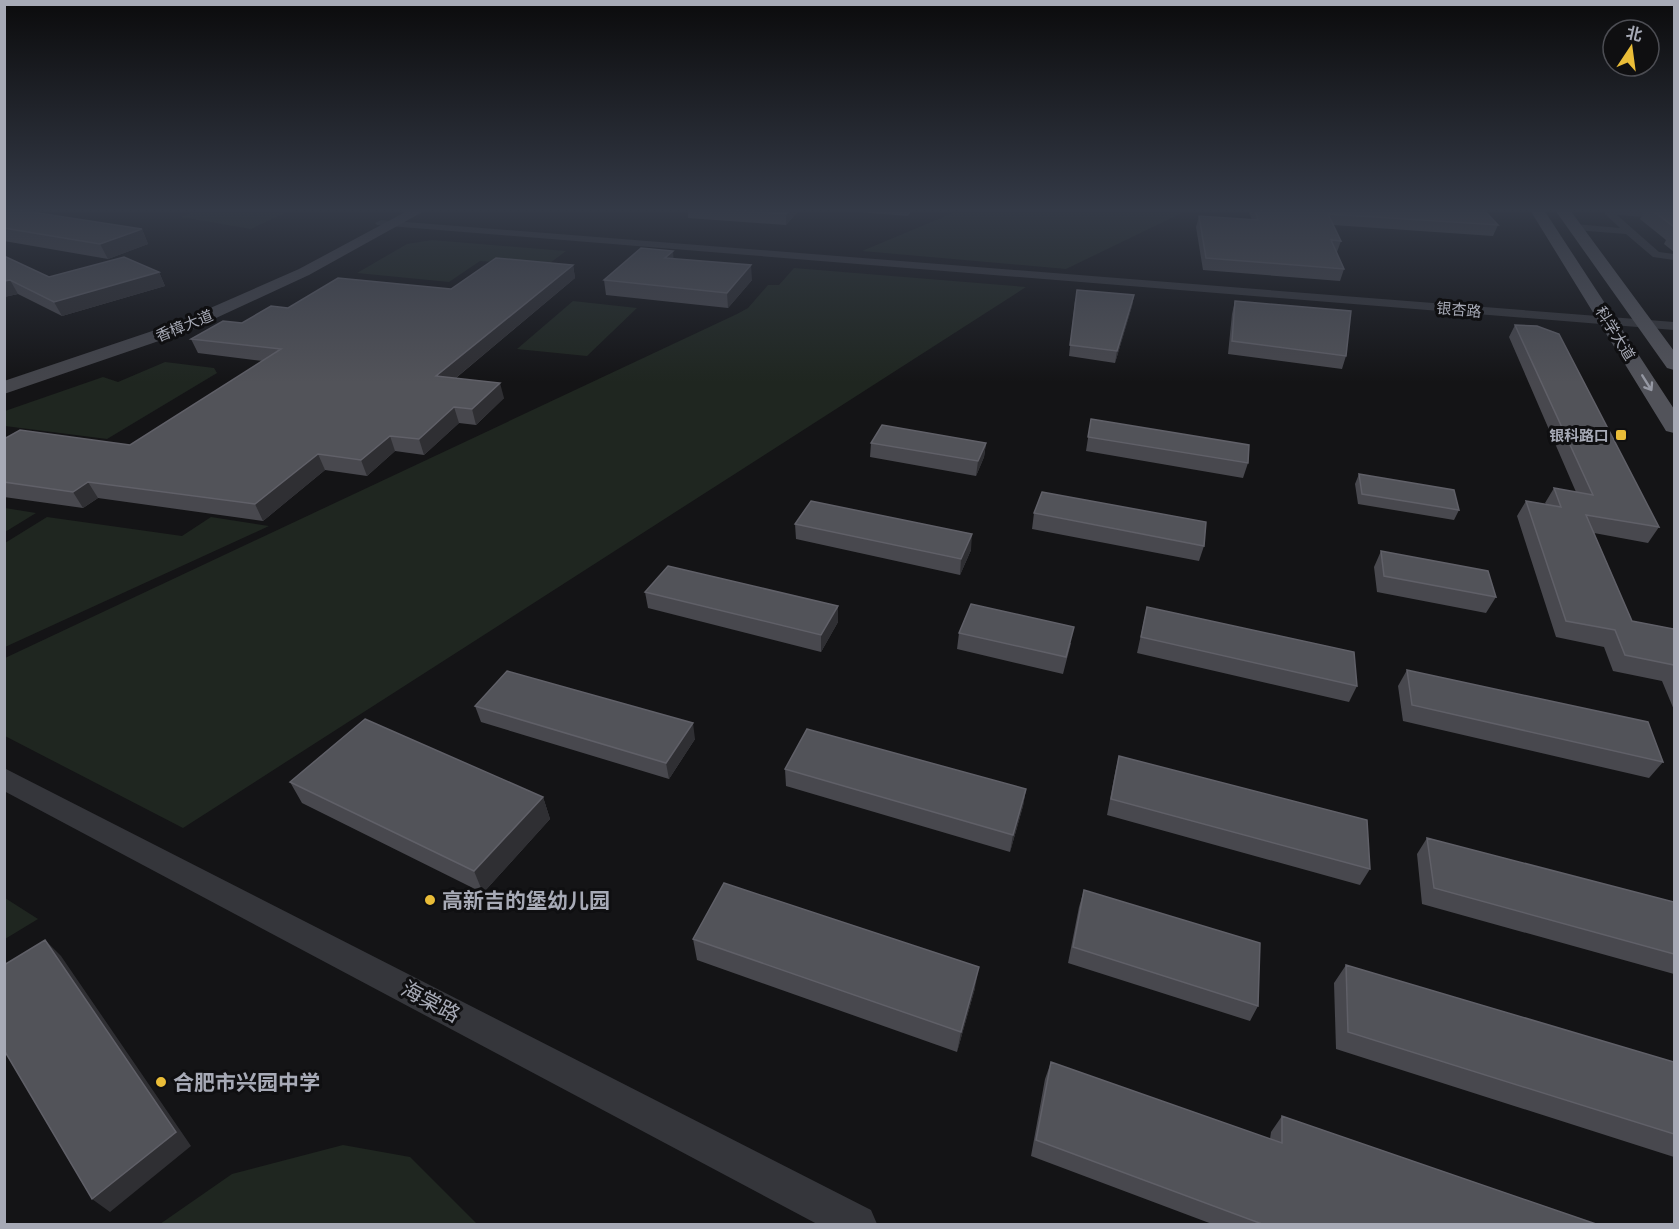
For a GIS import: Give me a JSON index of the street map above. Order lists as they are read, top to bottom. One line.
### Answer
{"streets":{"main road":["香樟大道","科学大道"],"street":["银杏路","海棠路"]},"crossings":[["银杏路","科学大道"]],"places":{"transit":["银科路口"],"other":["高新吉的堡幼儿园","合肥市兴园中学"]},"north":"top"}
